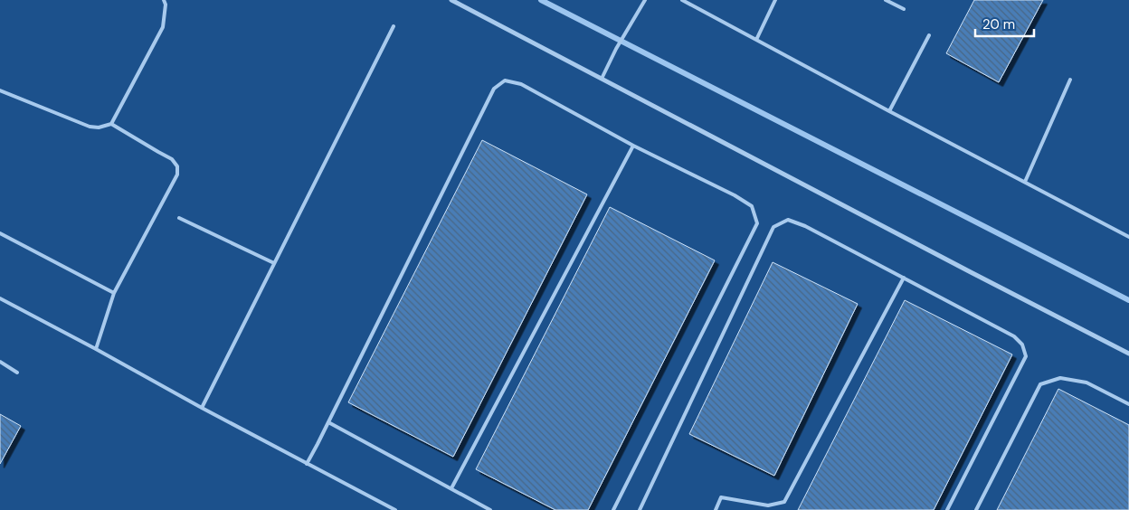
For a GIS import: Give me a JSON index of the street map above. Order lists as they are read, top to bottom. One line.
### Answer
{"scale_bar":"20 m"}
